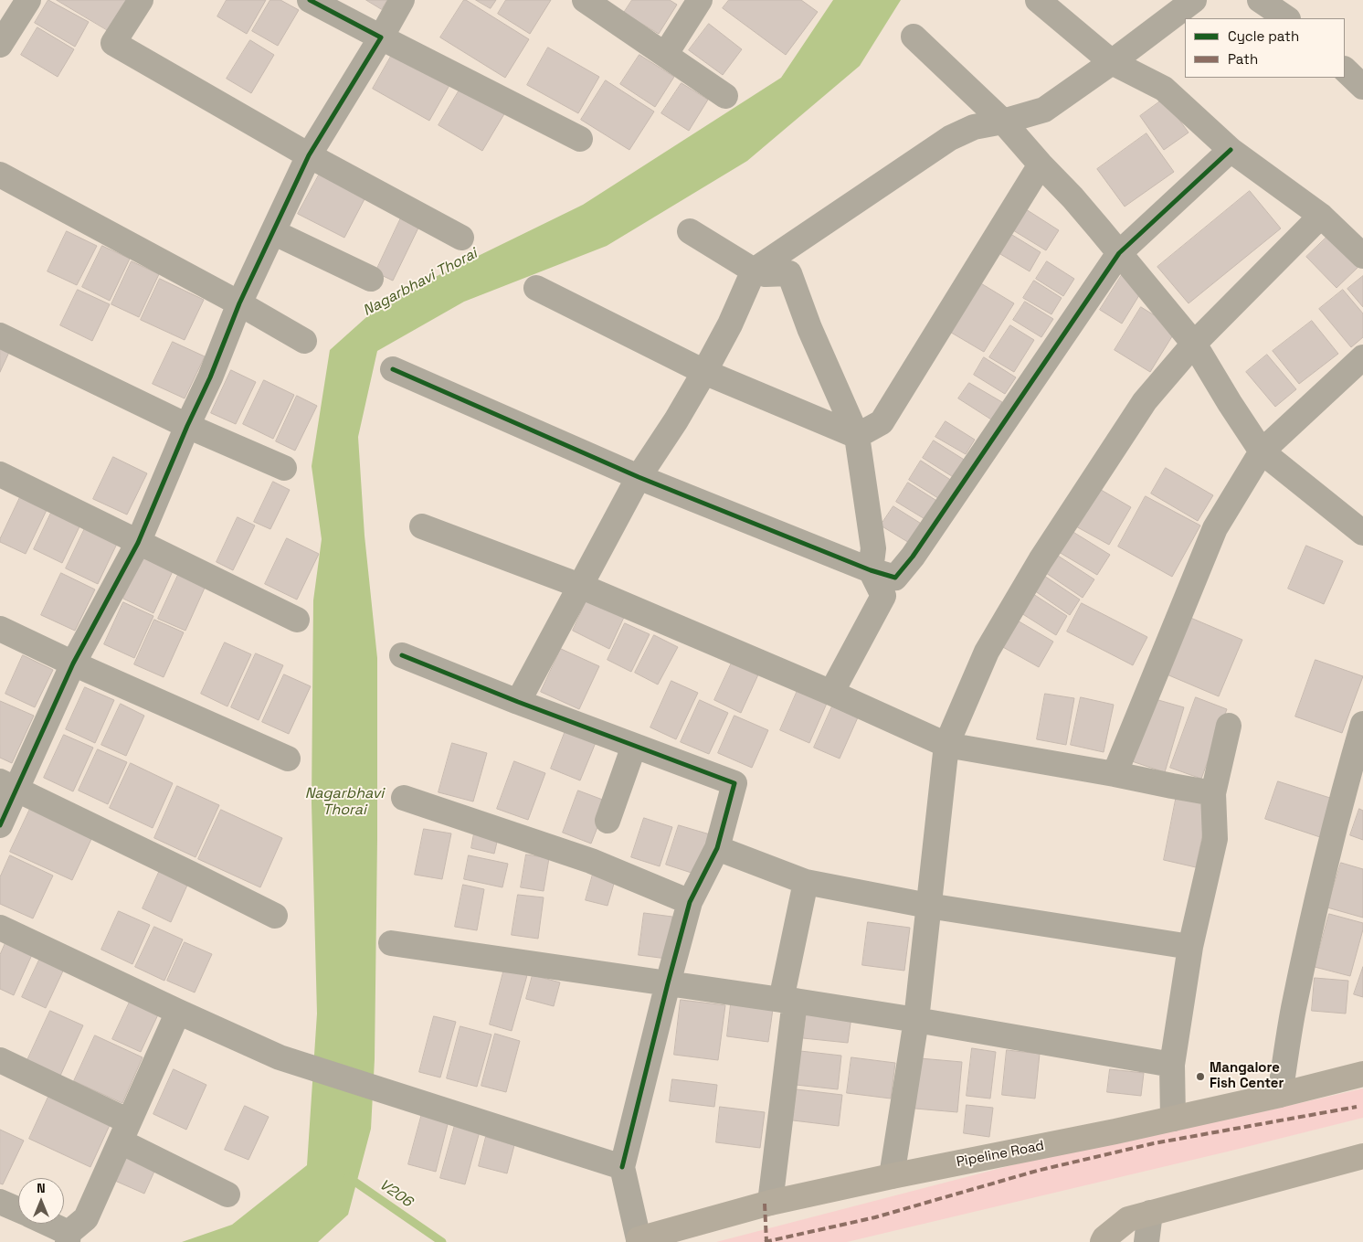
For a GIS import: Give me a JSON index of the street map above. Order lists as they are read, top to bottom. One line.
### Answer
{"streets":{"main road":["Pipeline Road"]},"water":["Nagarbhavi Thorai","V206"],"places":["Mangalore Fish Center"],"legend":["Cycle path","Path"],"north":"top"}
